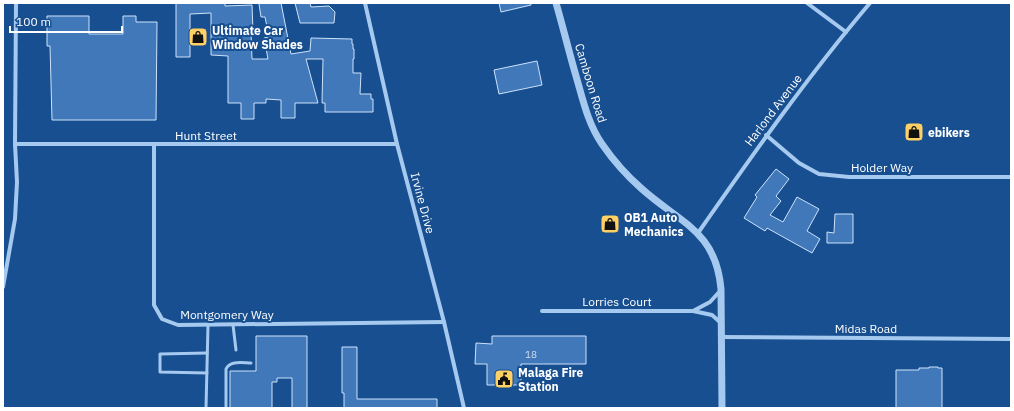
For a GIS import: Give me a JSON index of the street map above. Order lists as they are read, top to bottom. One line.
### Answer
{"streets":{"street":["Camboon Road","Harlond Avenue","Hunt Street","Holder Way","Irvine Drive","Lorries Court","Montgomery Way","Midas Road"]},"crossings":[["Camboon Road","Harlond Avenue"],["Camboon Road","Lorries Court"],["Camboon Road","Midas Road"],["Harlond Avenue","Holder Way"],["Hunt Street","Irvine Drive"],["Hunt Street","Montgomery Way"],["Irvine Drive","Montgomery Way"]],"places":{"shop":["Ultimate Car Window Shades","ebikers","OB1 Auto Mechanics"],"public building":["Malaga Fire Station"]},"house_numbers":["18"],"scale_bar":"100 m"}
